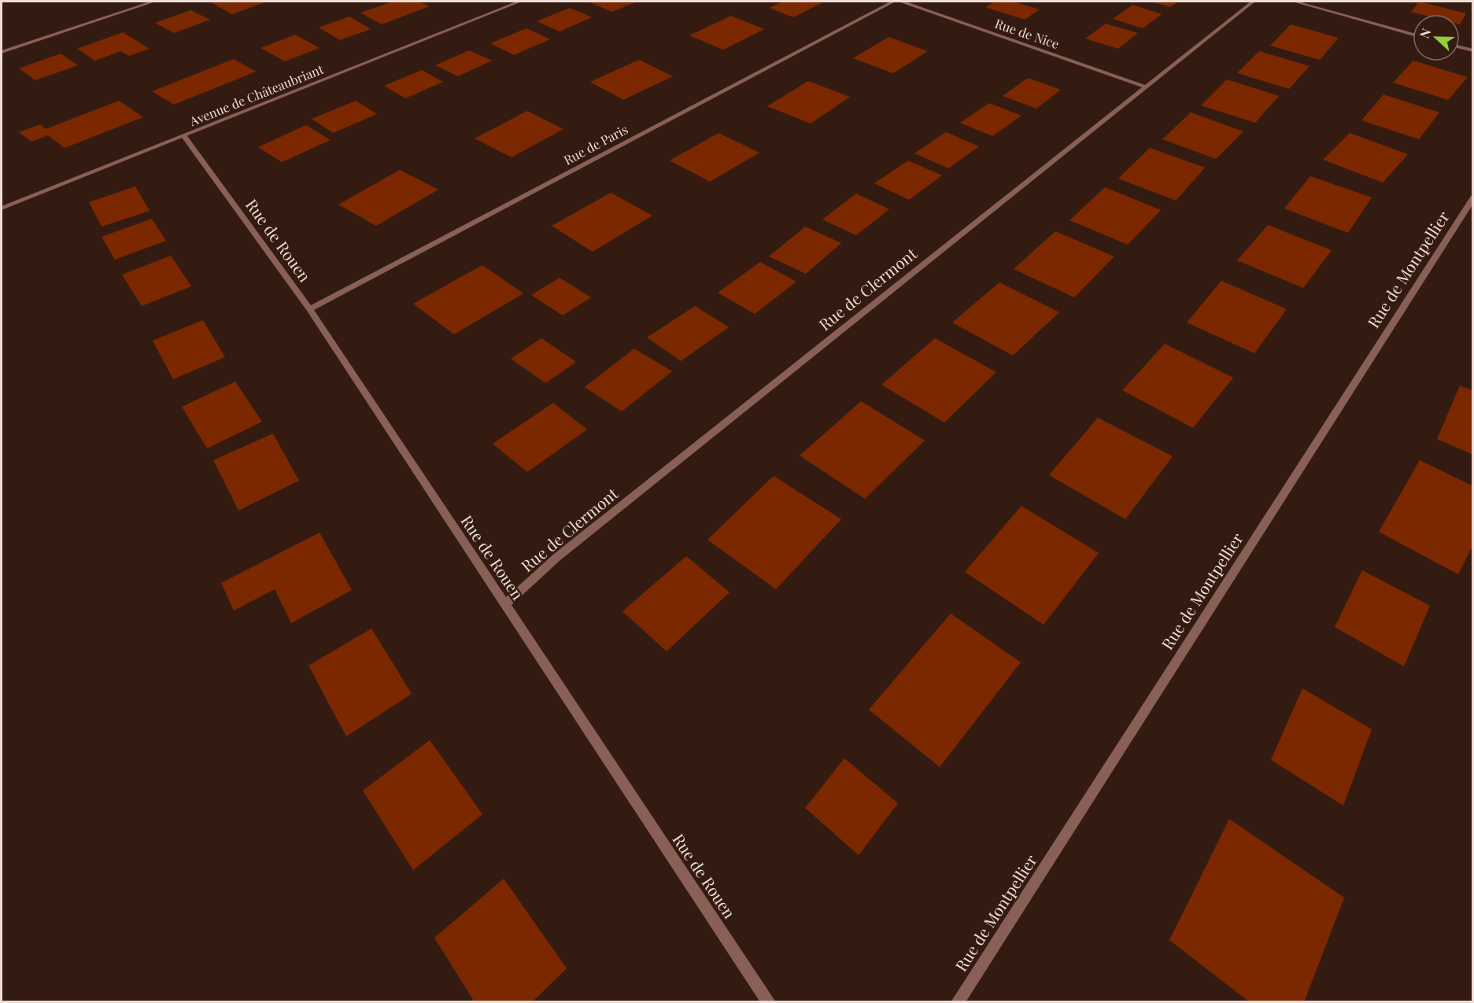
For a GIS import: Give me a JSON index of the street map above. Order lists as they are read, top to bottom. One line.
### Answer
{"streets":{"street":["Rue de Nice","Avenue de Châteaubriant","Rue de Paris","Rue de Rouen","Rue de Montpellier","Rue de Clermont"]},"crossings":[["Rue de Nice","Rue de Clermont"],["Avenue de Châteaubriant","Rue de Rouen"],["Rue de Paris","Rue de Rouen"],["Rue de Rouen","Rue de Clermont"]],"north":"left"}
